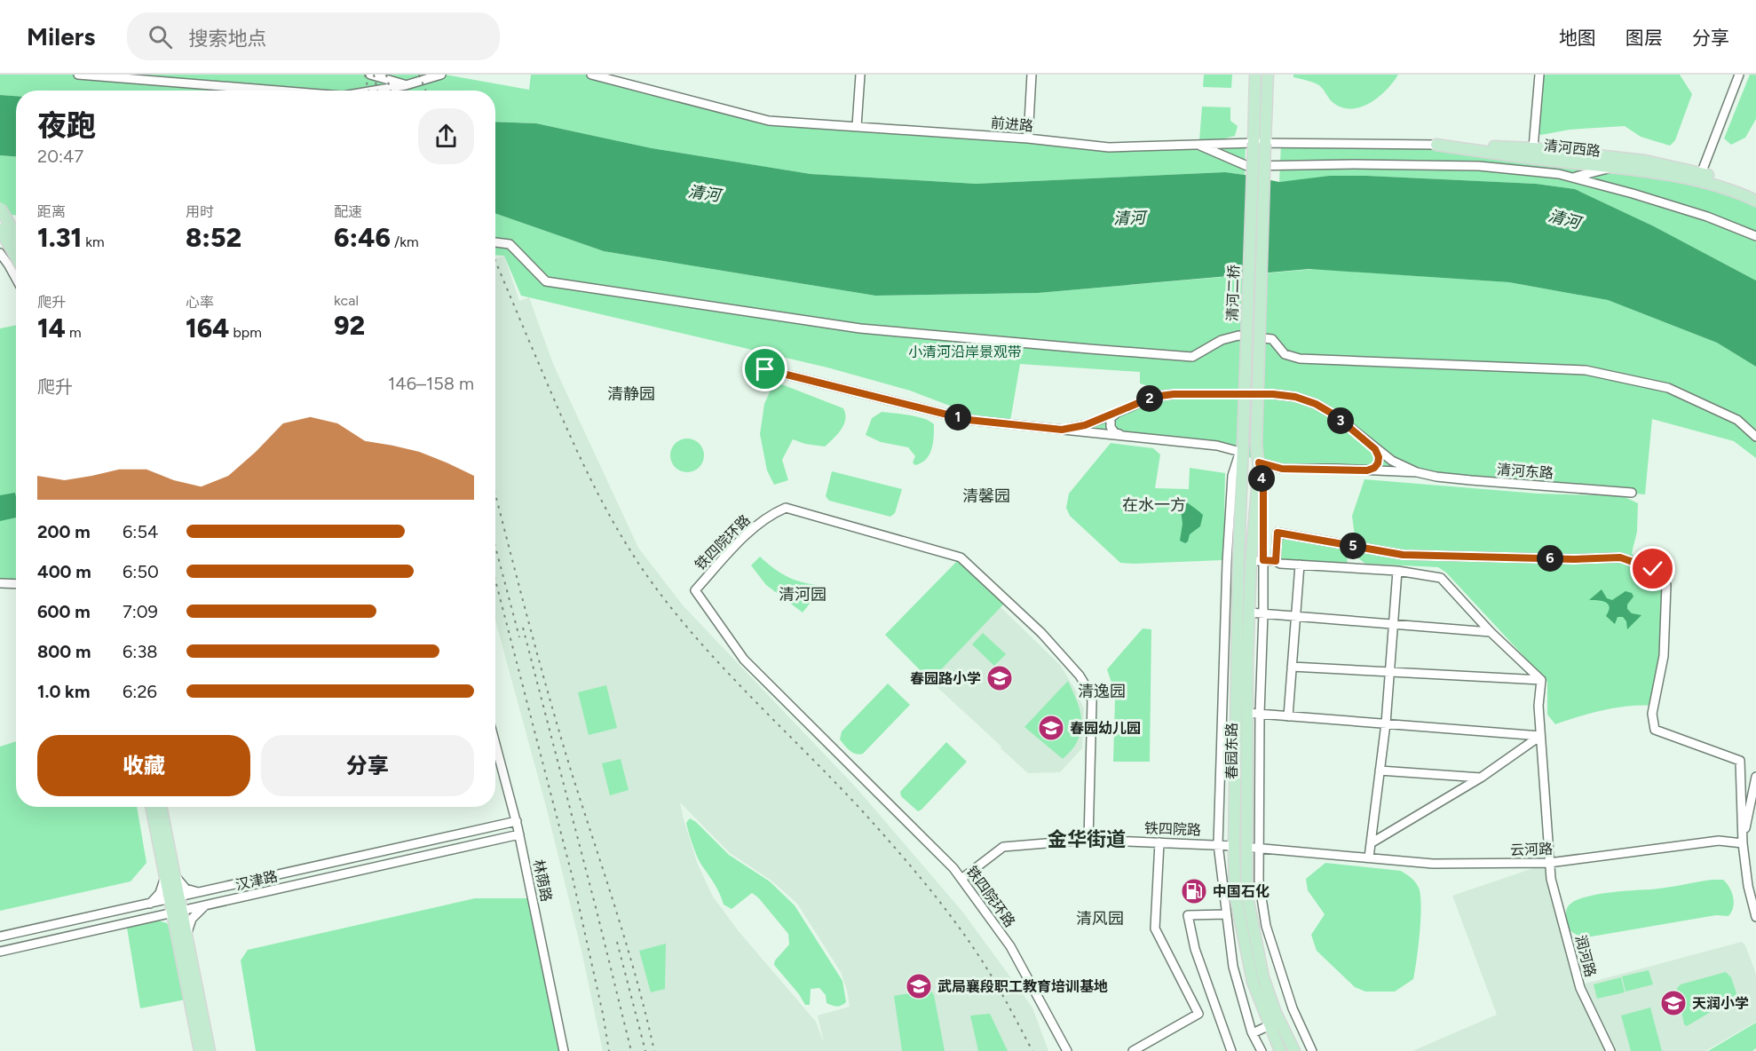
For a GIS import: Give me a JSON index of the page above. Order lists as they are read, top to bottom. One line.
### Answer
{"streets":{"main road":["清河西路","清河二桥","春园东路"],"street":["前进路","清河东路","铁四院环路","铁四院路","云河路","汉津路","林荫路","润河路"]},"crossings":[["前进路","清河西路"],["前进路","清河二桥"],["清河二桥","清河东路"],["清河二桥","春园东路"],["清河东路","春园东路"],["铁四院环路","铁四院路"],["春园东路","铁四院路"],["春园东路","云河路"],["云河路","润河路"],["汉津路","林荫路"]],"districts":["清静园","清馨园","在水一方","清河园","清逸园","金华街道","清风园"],"water":["清河"],"parks":["小清河沿岸景观带"],"places":{"school or university":["春园路小学","春园幼儿园","武局襄段职工教育培训基地","天润小学"],"fuel station":["中国石化"]},"page":{"header":"Milers","search":"搜索地点","nav":["地图","图层","分享"],"heading":["夜跑","20:47"],"stats":[["距离","1.31 km"],["用时","8:52"],["配速","6:46 /km"],["爬升","14 m"],["心率","164 bpm"],["kcal","92"]],"chart":["爬升","146–158 m"],"pins":["2","1","3","4","5","6"],"list":[{"name":"200 m","note":"6:54"},{"name":"400 m","note":"6:50"},{"name":"600 m","note":"7:09"},{"name":"800 m","note":"6:38"},{"name":"1.0 km","note":"6:26"}],"buttons":["收藏","分享"]}}
